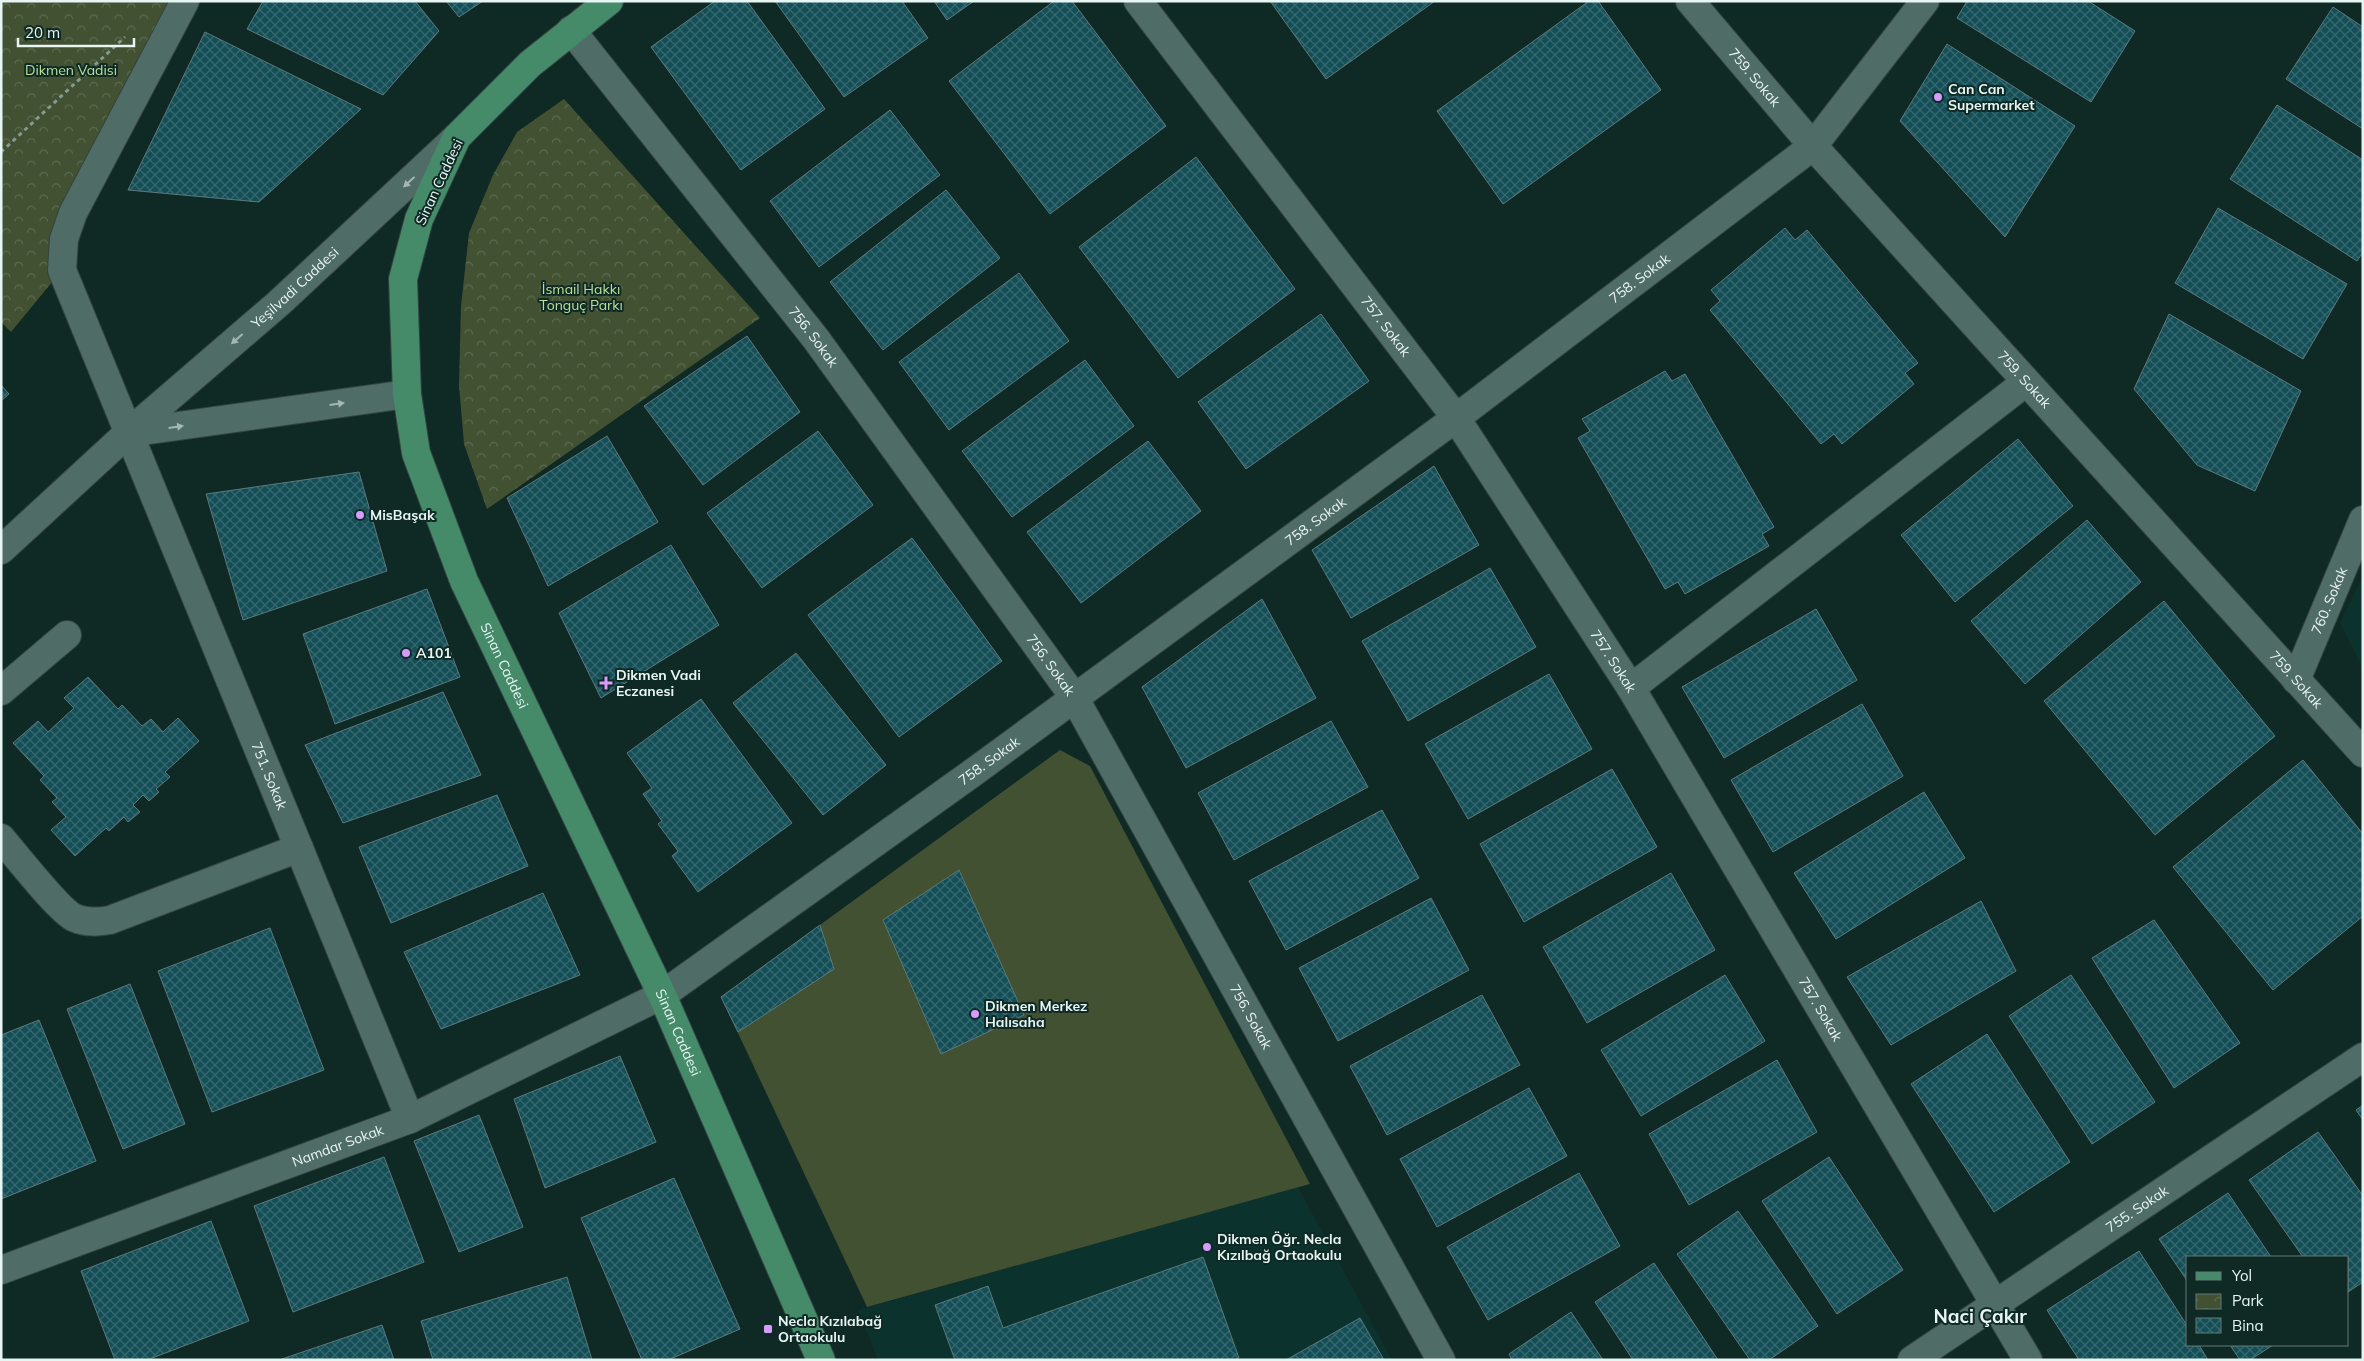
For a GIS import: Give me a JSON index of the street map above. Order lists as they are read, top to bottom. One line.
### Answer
{"streets":{"main road":["Sinan Caddesi"],"street":["759. Sokak","758. Sokak","Yeşilvadi Caddesi","757. Sokak","756. Sokak","760. Sokak","751. Sokak","Namdar Sokak","755. Sokak"]},"crossings":[["759. Sokak","758. Sokak"],["759. Sokak","760. Sokak"],["Sinan Caddesi","758. Sokak"],["Sinan Caddesi","Yeşilvadi Caddesi"],["Sinan Caddesi","756. Sokak"],["Sinan Caddesi","Namdar Sokak"],["758. Sokak","757. Sokak"],["758. Sokak","756. Sokak"],["758. Sokak","Namdar Sokak"],["Yeşilvadi Caddesi","751. Sokak"],["757. Sokak","755. Sokak"],["751. Sokak","Namdar Sokak"]],"one_way":["Yeşilvadi Caddesi"],"districts":["Naci Çakır"],"parks":["Dikmen Vadisi","İsmail Hakkı Tonguç Parkı"],"places":{"other":["Can Can Supermarket","MisBaşak","A101","Dikmen Merkez Halısaha","Dikmen Öğr. Necla Kızılbağ Ortaokulu"],"health":["Dikmen Vadi Eczanesi"],"transit":["Necla Kızılabağ Ortaokulu"]},"legend":["Yol","Park","Bina"],"scale_bar":"20 m"}
